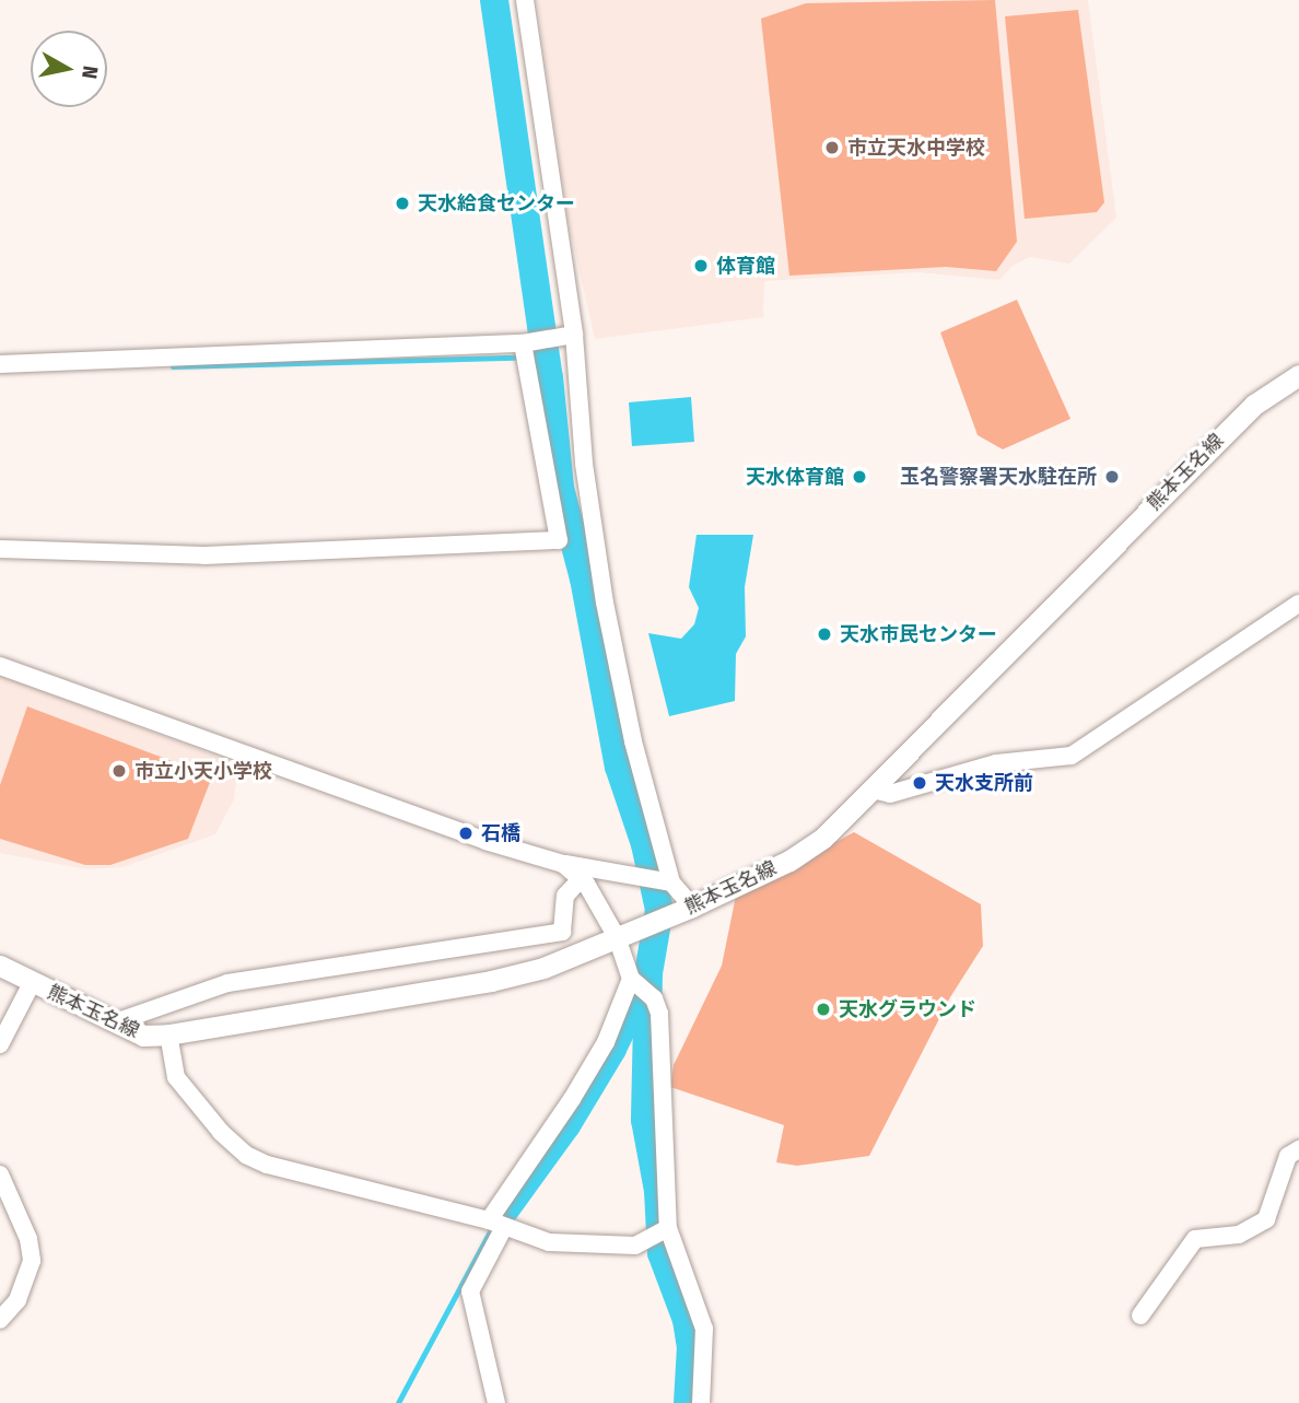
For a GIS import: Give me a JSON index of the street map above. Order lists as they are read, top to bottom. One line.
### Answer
{"streets":{"main road":["熊本玉名線"]},"places":["市立天水中学校","天水給食センター","体育館","天水体育館","玉名警察署天水駐在所","天水市民センター","市立小天小学校","天水支所前","石橋","天水グラウンド"],"north":"right"}
